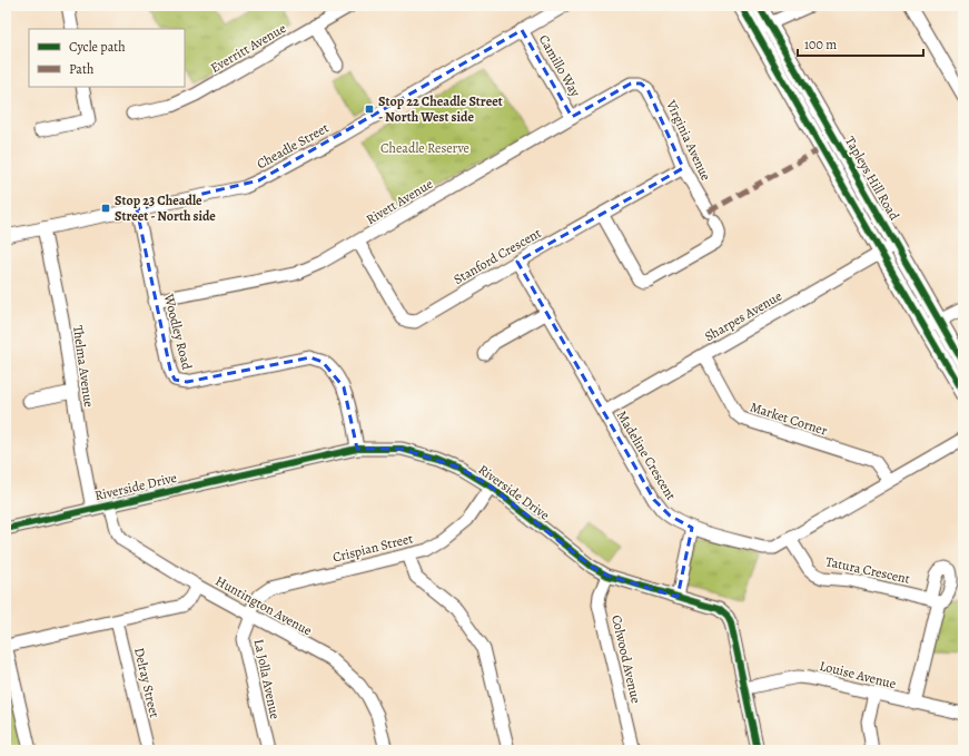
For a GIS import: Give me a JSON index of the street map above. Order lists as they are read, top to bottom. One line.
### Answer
{"streets":{"main road":["Tapleys Hill Road"],"street":["Everritt Avenue","Camillo Way","Virginia Avenue","Cheadle Street","Rivett Avenue","Stanford Crescent","Sharpes Avenue","Woodley Road","Thelma Avenue","Market Corner","Madeline Crescent","Riverside Drive","Crispian Street","Tatura Crescent","Huntington Avenue","Colwood Avenue","Louise Avenue","La Jolla Avenue","Delray Street"]},"crossings":[["Camillo Way","Cheadle Street"],["Camillo Way","Rivett Avenue"],["Virginia Avenue","Rivett Avenue"],["Virginia Avenue","Stanford Crescent"],["Cheadle Street","Woodley Road"],["Cheadle Street","Thelma Avenue"],["Tapleys Hill Road","Sharpes Avenue"],["Rivett Avenue","Stanford Crescent"],["Rivett Avenue","Woodley Road"],["Stanford Crescent","Madeline Crescent"],["Sharpes Avenue","Market Corner"],["Sharpes Avenue","Madeline Crescent"],["Woodley Road","Riverside Drive"],["Thelma Avenue","Riverside Drive"],["Market Corner","Madeline Crescent"],["Madeline Crescent","Tatura Crescent"],["Riverside Drive","Crispian Street"],["Riverside Drive","Huntington Avenue"],["Riverside Drive","Colwood Avenue"],["Riverside Drive","Louise Avenue"],["Crispian Street","Huntington Avenue"],["Crispian Street","La Jolla Avenue"],["Tatura Crescent","Louise Avenue"],["Huntington Avenue","La Jolla Avenue"]],"parks":["Cheadle Reserve"],"places":{"transit":["Stop 22 Cheadle Street - North West side","Stop 23 Cheadle Street - North side"]},"legend":["Cycle path","Path"],"scale_bar":"100 m"}
